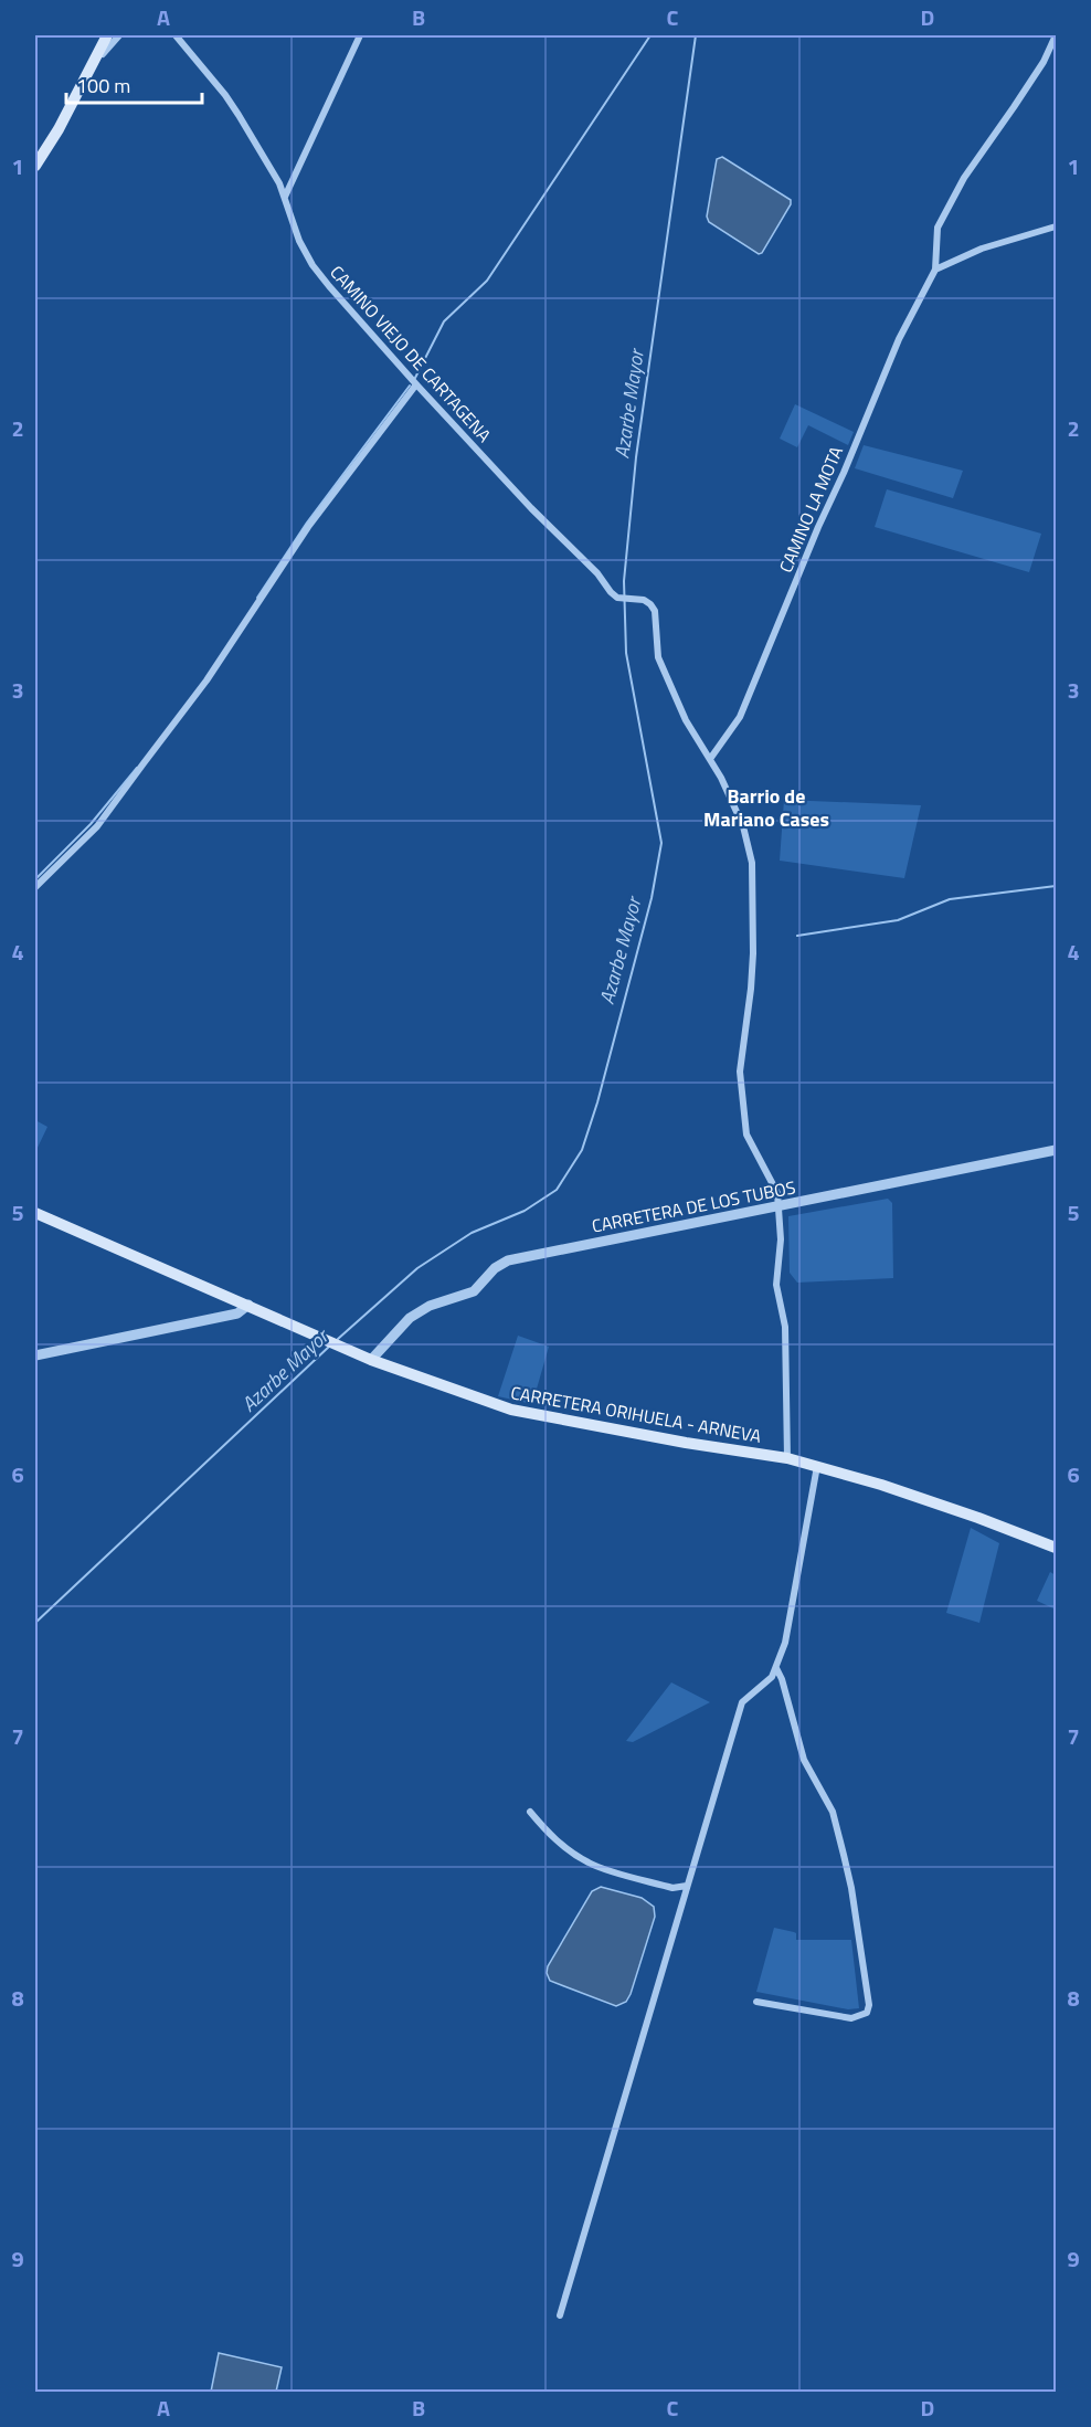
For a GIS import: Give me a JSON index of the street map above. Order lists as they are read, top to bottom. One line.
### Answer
{"streets":{"main road":["CARRETERA ORIHUELA - ARNEVA"],"street":["CAMINO VIEJO DE CARTAGENA","CAMINO LA MOTA","CARRETERA DE LOS TUBOS"]},"crossings":[["CAMINO VIEJO DE CARTAGENA","CAMINO LA MOTA"],["CARRETERA DE LOS TUBOS","CARRETERA ORIHUELA - ARNEVA"]],"districts":["Barrio de Mariano Cases"],"water":["Azarbe Mayor"],"scale_bar":"100 m","grid":{"columns":["A","B","C","D"],"rows":["1","2","3","4","5","6","7","8","9"]}}
